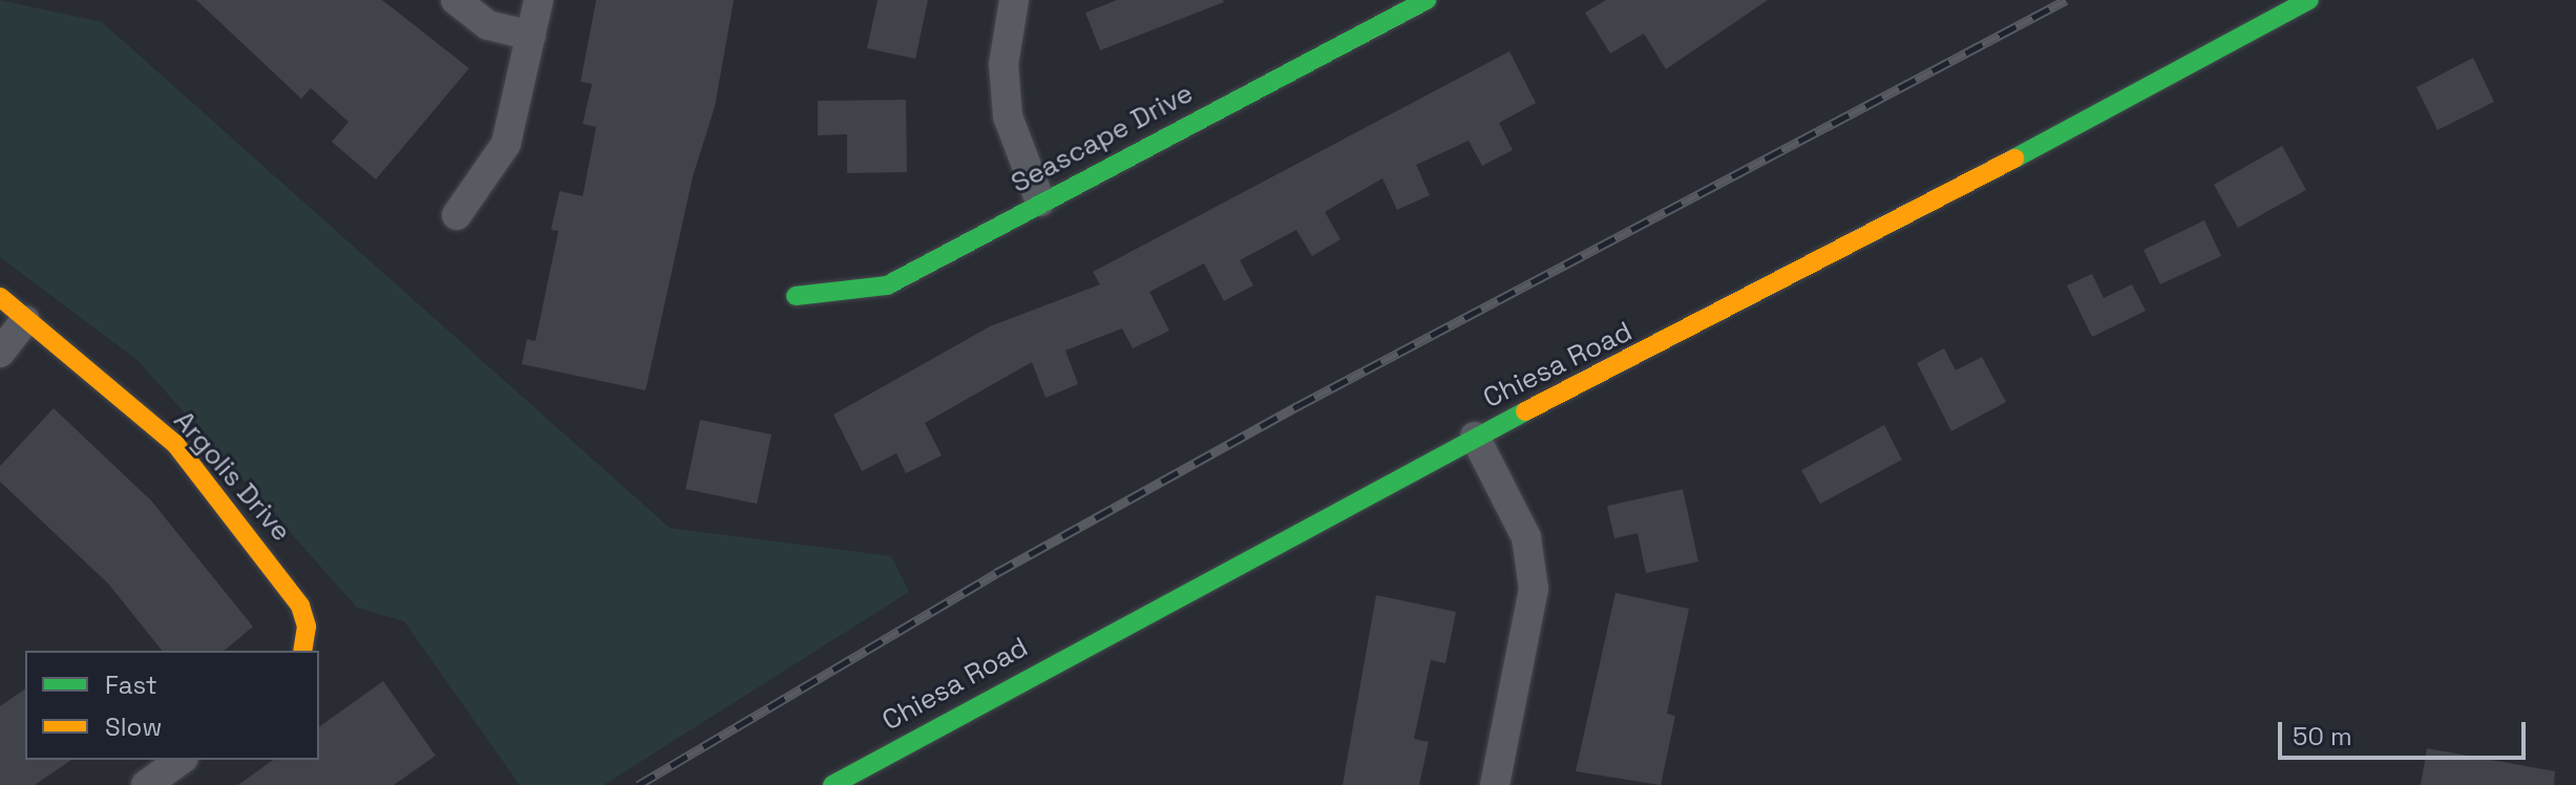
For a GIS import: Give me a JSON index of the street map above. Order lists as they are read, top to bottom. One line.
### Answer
{"streets":{"main road":["Seascape Drive","Chiesa Road","Argolis Drive"]},"legend":["Fast","Slow"],"scale_bar":"50 m"}
